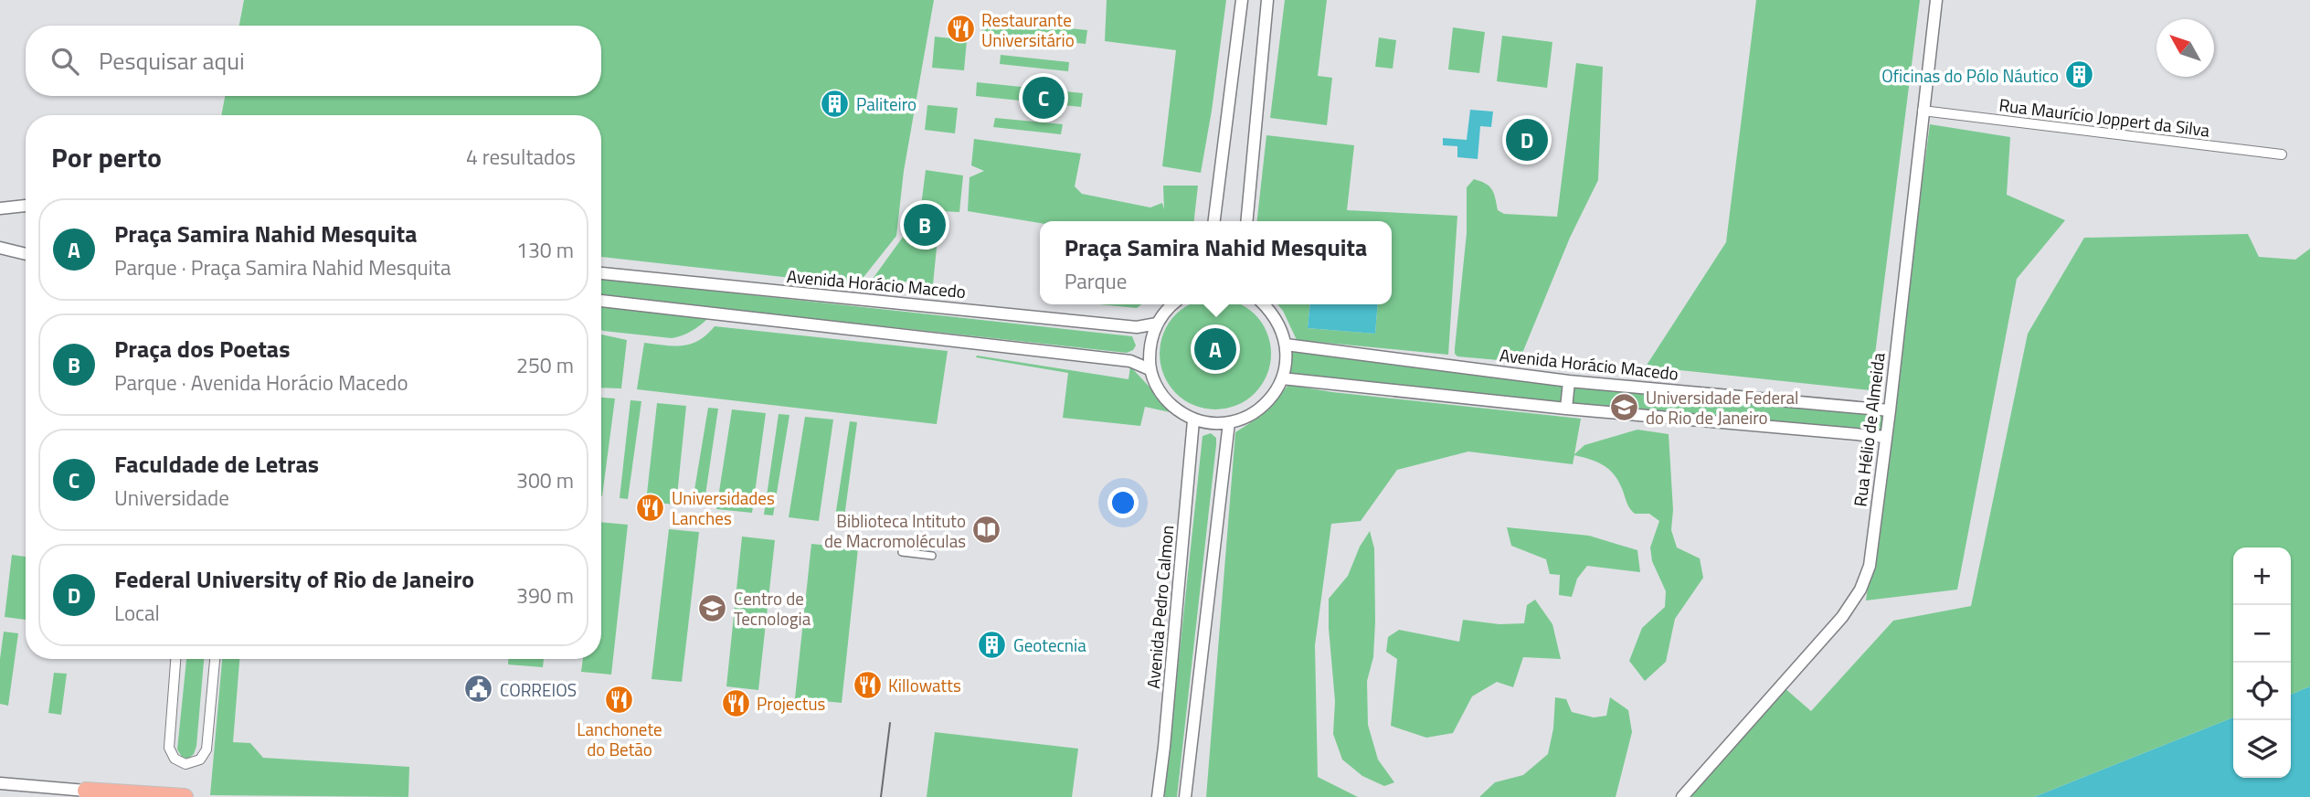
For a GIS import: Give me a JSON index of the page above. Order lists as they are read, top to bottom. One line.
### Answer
{"streets":{"street":["Rua Maurício Joppert da Silva","Avenida Horácio Macedo","Rua Hélio de Almeida","Avenida Pedro Calmon"]},"crossings":[["Rua Maurício Joppert da Silva","Rua Hélio de Almeida"],["Avenida Horácio Macedo","Rua Hélio de Almeida"]],"places":{"restaurant":["Restaurante Universitário","Universidades Lanches","Killowatts","Lanchonete do Betão","Projectus"],"building":["Oficinas do Pólo Náutico","Paliteiro","Geotecnia"],"school or university":["Universidade Federal do Rio de Janeiro","Centro de Tecnologia"],"library":["Biblioteca Intituto de Macromoléculas"],"public building":["CORREIOS"]},"north":"top left","page":{"search":"Pesquisar aqui","pins":["C","D","B","A"],"heading":["Por perto","4 resultados"],"list":[{"mark":"A","name":"Praça Samira Nahid Mesquita","note":"Parque · Praça Samira Nahid Mesquita","value":"130 m"},{"mark":"B","name":"Praça dos Poetas","note":"Parque · Avenida Horácio Macedo","value":"250 m"},{"mark":"C","name":"Faculdade de Letras","note":"Universidade","value":"300 m"},{"mark":"D","name":"Federal University of Rio de Janeiro","note":"Local","value":"390 m"}],"popup":["Praça Samira Nahid Mesquita","Parque"],"map_buttons":["+","−"]}}
